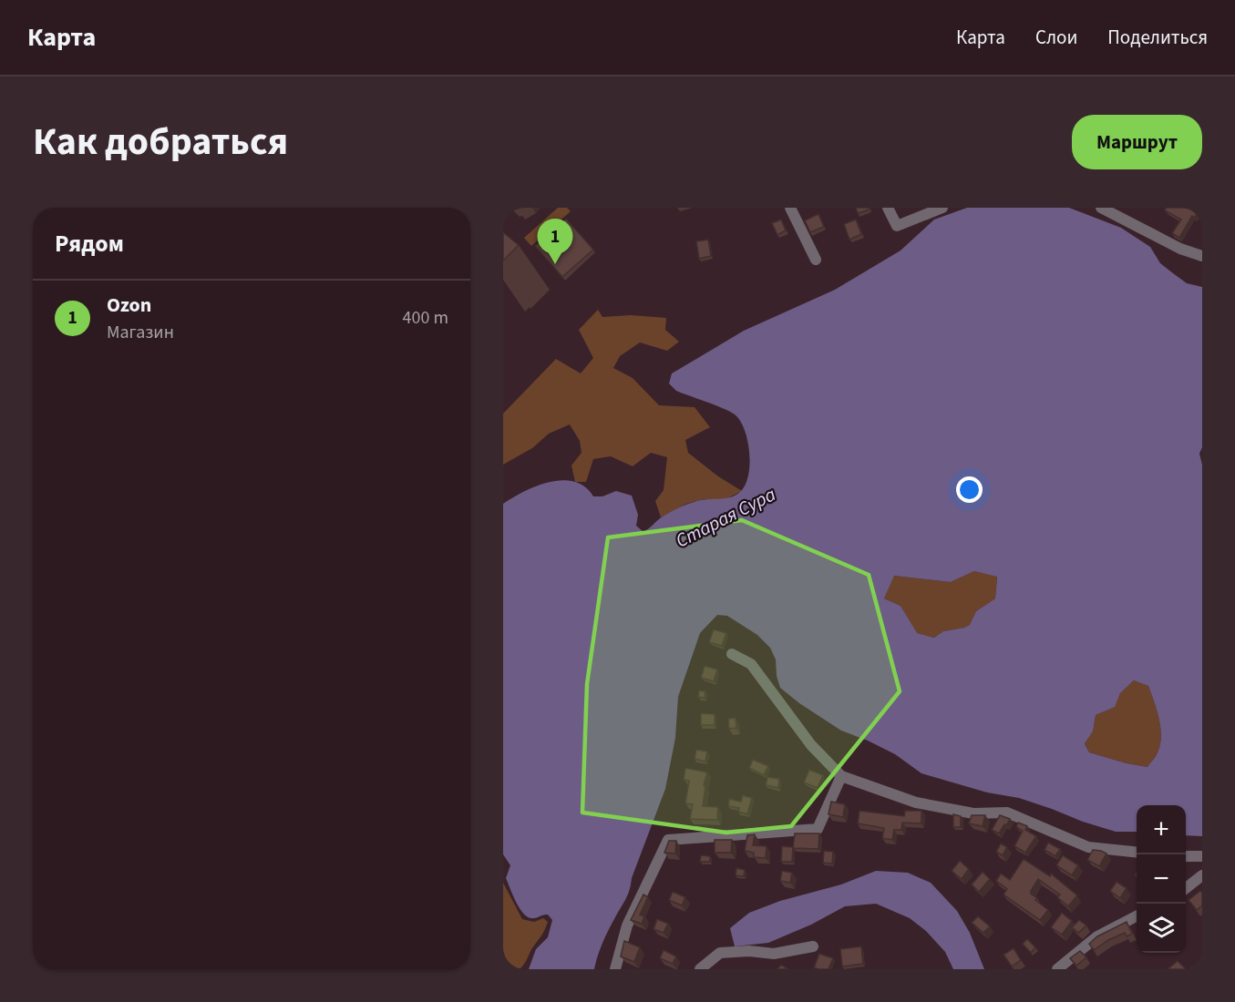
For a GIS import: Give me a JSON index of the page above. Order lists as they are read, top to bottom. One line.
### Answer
{"water":["Старая Сура"],"page":{"header":"Карта","nav":["Карта","Слои","Поделиться"],"title":"Как добраться","buttons":"Маршрут","heading":"Рядом","pins":"1","list":[{"mark":"1","name":"Ozon","note":"Магазин","value":"400 m"}],"map_buttons":["+","−"]}}
